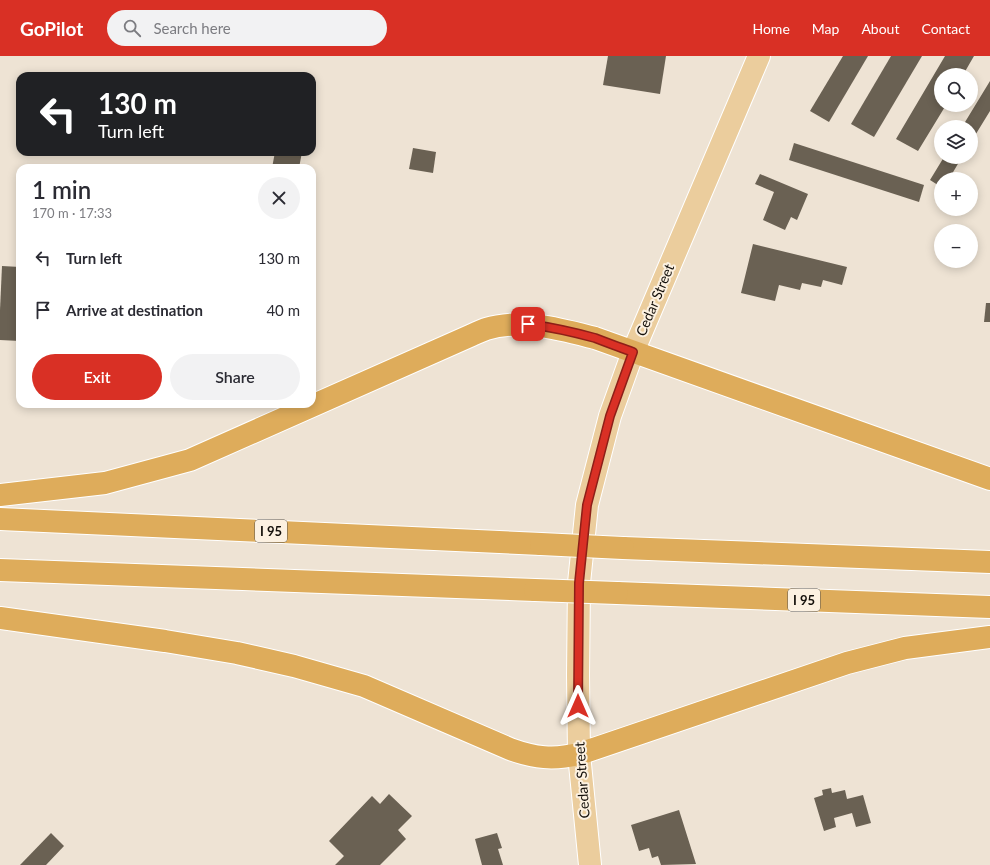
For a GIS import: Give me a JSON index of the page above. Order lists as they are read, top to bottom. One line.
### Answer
{"streets":{"highway":["I 95"],"main road":["Cedar Street"]},"page":{"header":"GoPilot","search":"Search here","nav":["Home","Map","About","Contact"],"map_buttons":["+","−"],"turn":["130 m","Turn left"],"heading":["1 min","170 m · 17:33"],"list":[{"name":"Turn left","value":"130 m"},{"name":"Arrive at destination","value":"40 m"}],"buttons":["Exit","Share"]}}
